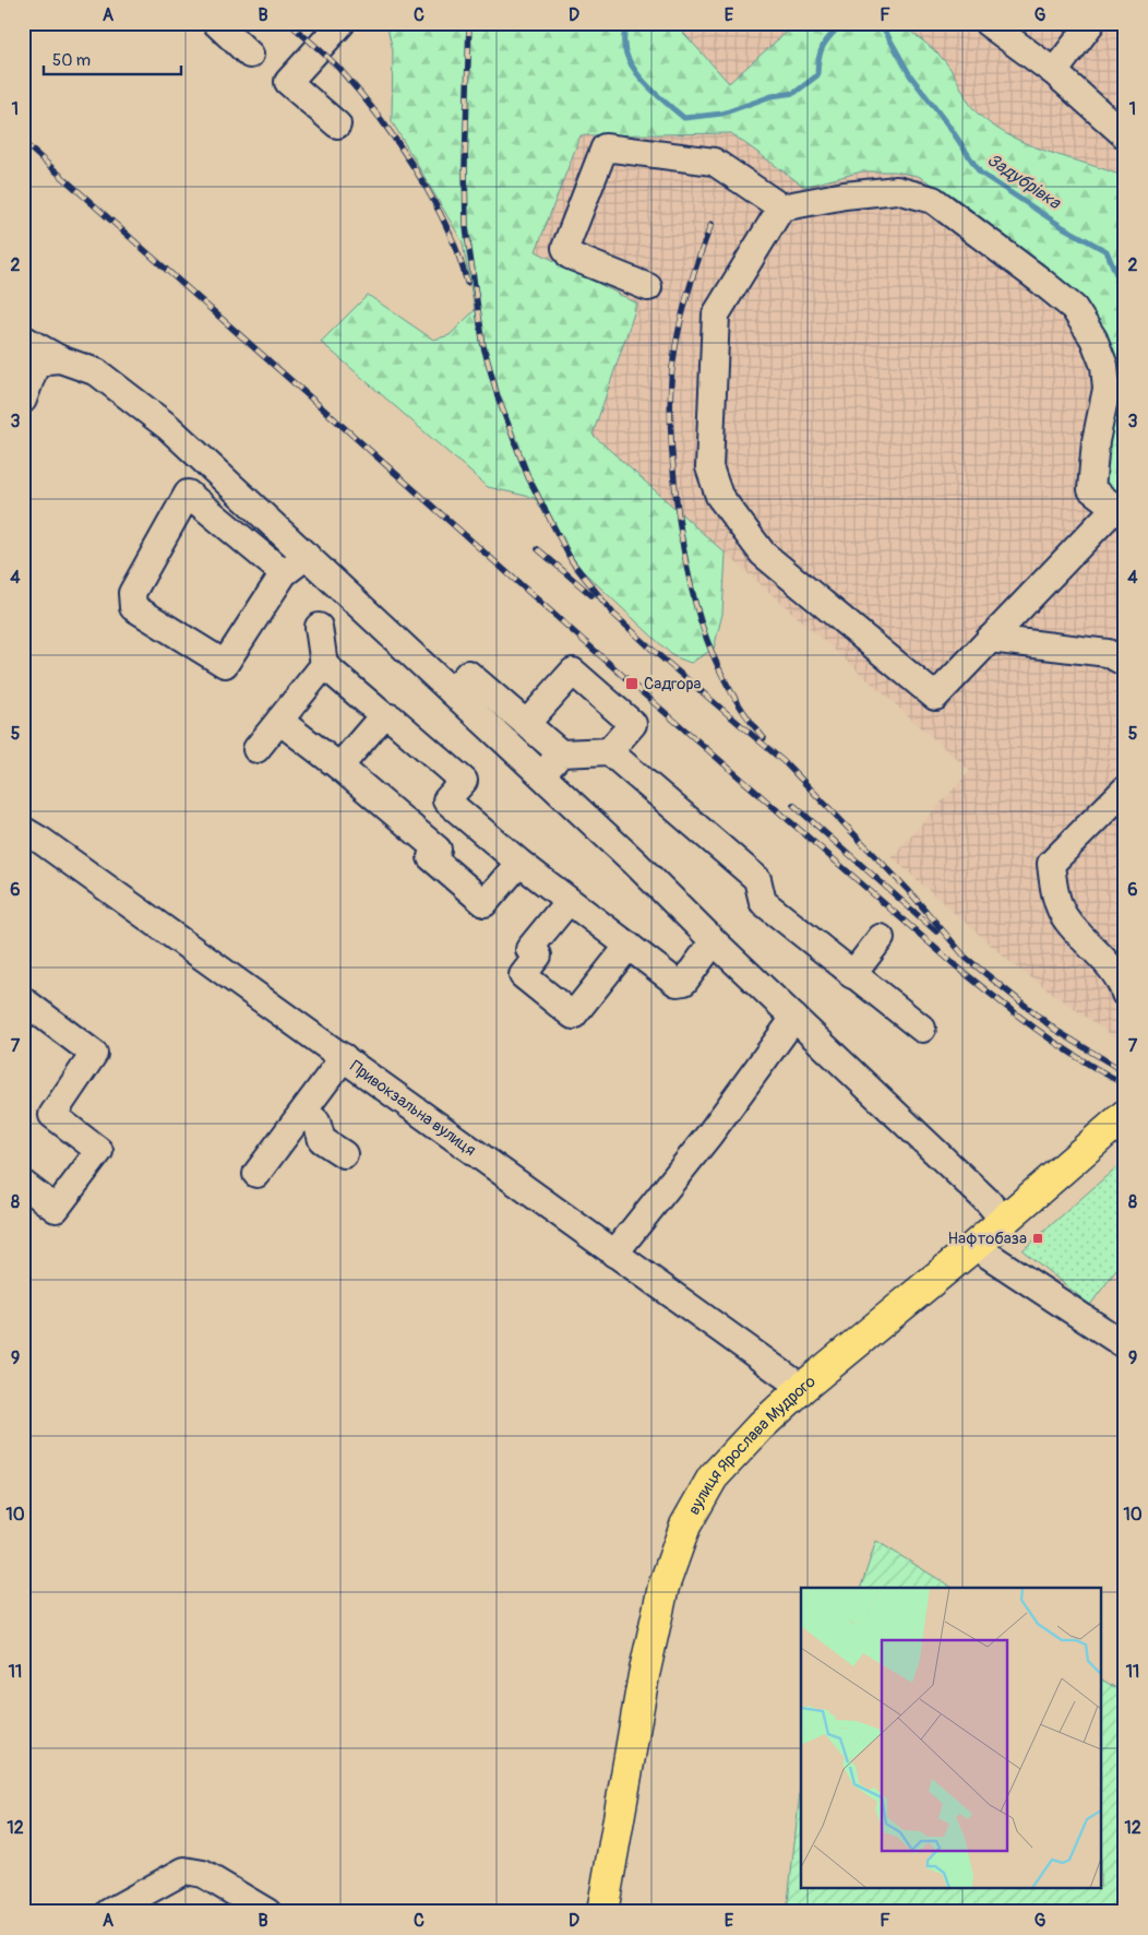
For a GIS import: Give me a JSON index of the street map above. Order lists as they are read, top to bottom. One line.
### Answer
{"streets":{"main road":["вулиця Ярослава Мудрого"],"street":["Привокзальна вулиця"]},"crossings":[["Привокзальна вулиця","вулиця Ярослава Мудрого"]],"water":["Задубрівка"],"places":{"transit":["Садгора","Нафтобаза"]},"scale_bar":"50 m","grid":{"columns":["A","B","C","D","E","F","G"],"rows":["1","2","3","4","5","6","7","8","9","10","11","12"]}}
